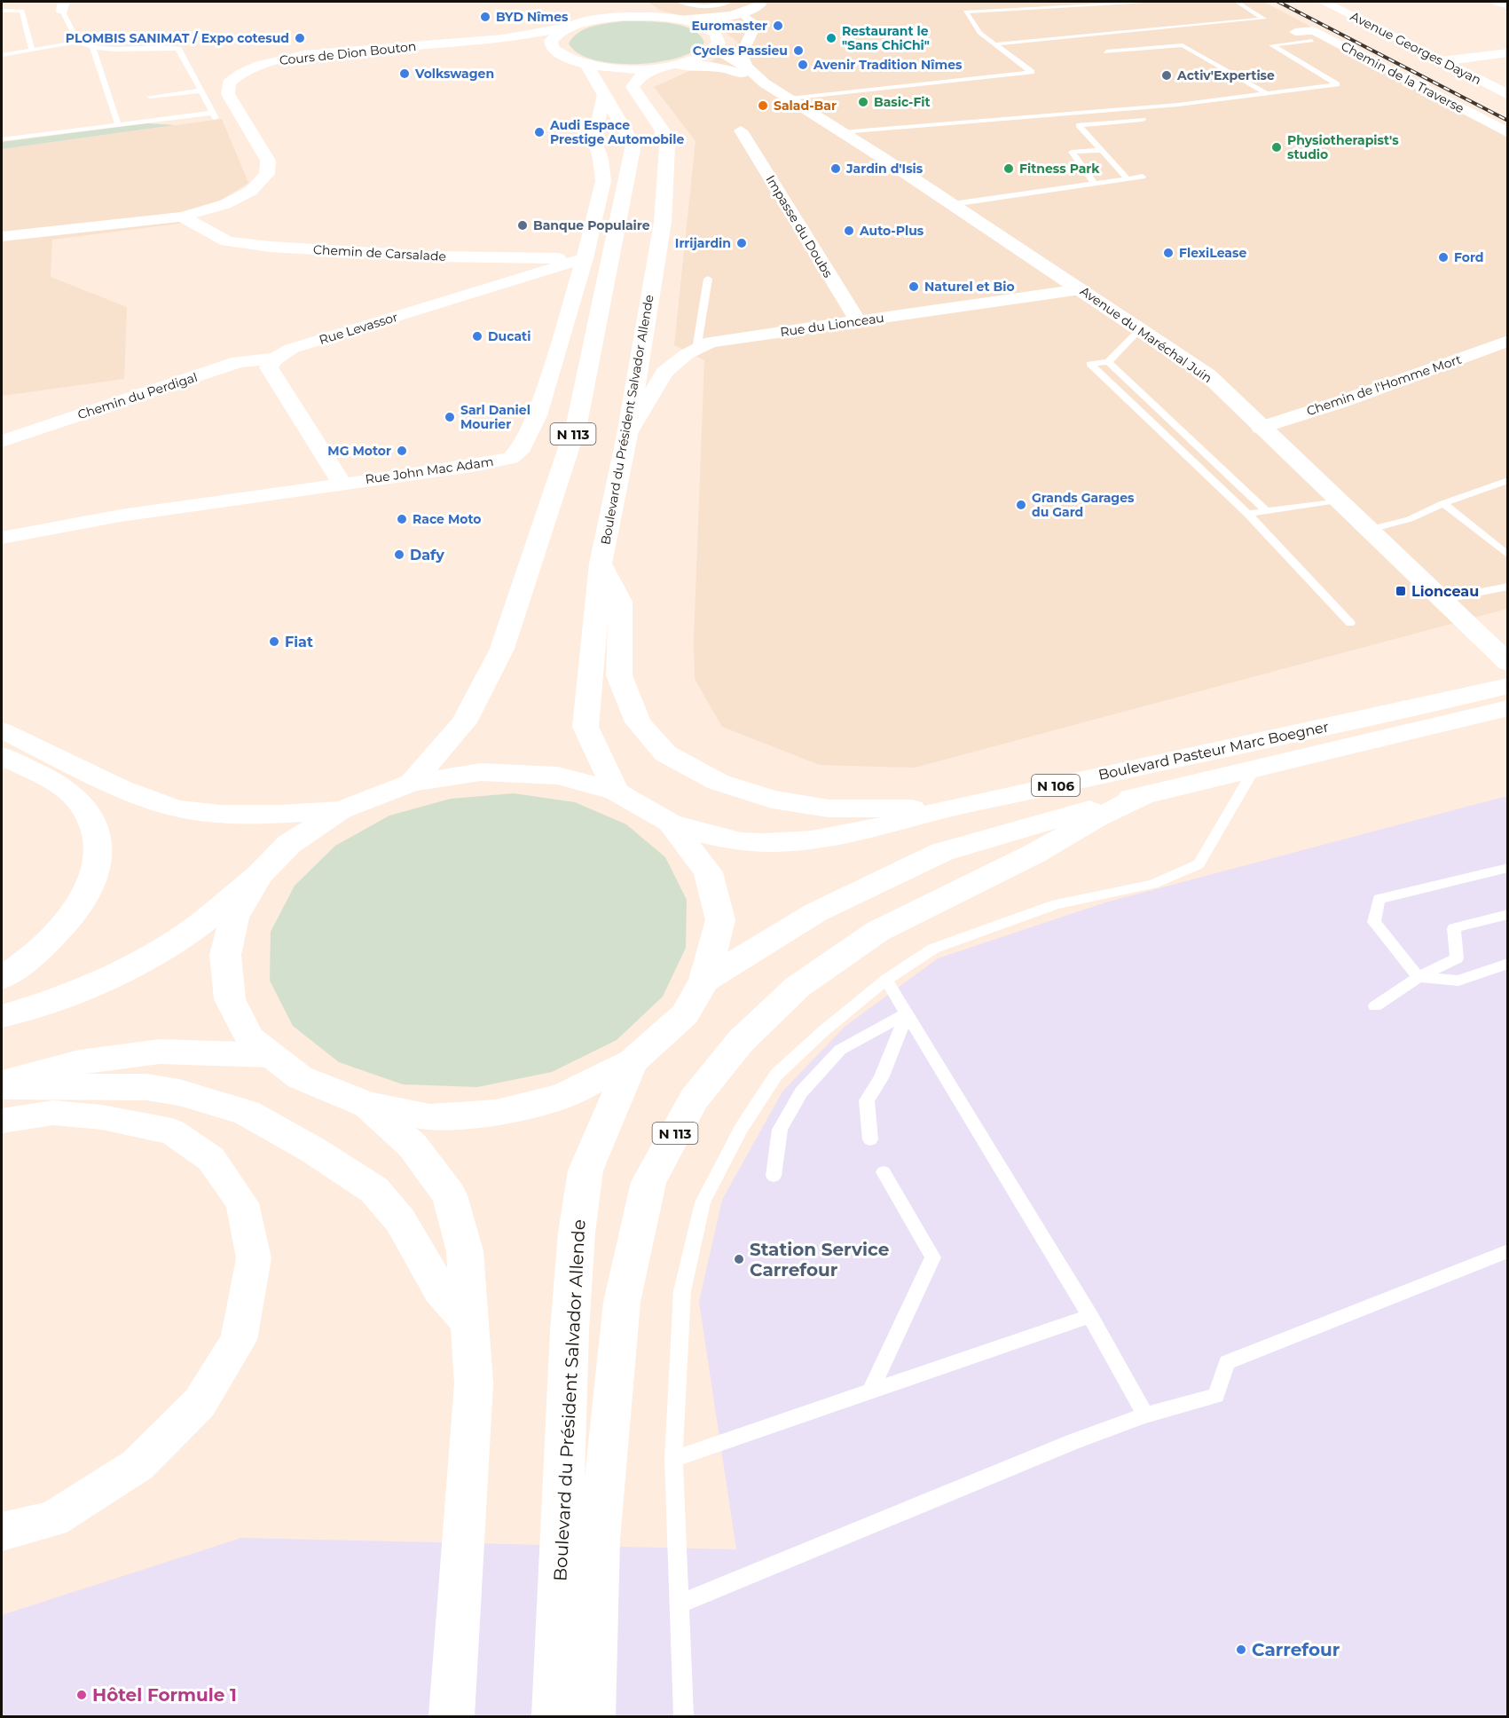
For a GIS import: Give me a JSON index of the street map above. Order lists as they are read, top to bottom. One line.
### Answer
{"streets":{"main road":["Avenue Georges Dayan","Avenue du Maréchal Juin","Boulevard du Président Salvador Allende","N 113","Boulevard Pasteur Marc Boegner","N 106"],"street":["Cours de Dion Bouton","Chemin de la Traverse","Impasse du Doubs","Chemin de Carsalade","Rue du Lionceau","Rue Levassor","Chemin de l'Homme Mort","Chemin du Perdigal","Rue John Mac Adam"]},"crossings":[["Cours de Dion Bouton","Chemin de Carsalade"],["Impasse du Doubs","Rue du Lionceau"],["Chemin de Carsalade","Rue Levassor"],["Chemin de Carsalade","Rue John Mac Adam"],["Rue du Lionceau","Avenue du Maréchal Juin"],["Rue du Lionceau","Boulevard du Président Salvador Allende"],["Rue Levassor","Chemin du Perdigal"],["Rue Levassor","Rue John Mac Adam"],["Avenue du Maréchal Juin","Chemin de l'Homme Mort"],["N 113","Rue John Mac Adam"],["N 113","Boulevard Pasteur Marc Boegner"]],"places":{"other":["BYD Nîmes","Euromaster","PLOMBIS SANIMAT / Expo cotesud","Restaurant le \"Sans ChiChi\"","Cycles Passieu","Avenir Tradition Nîmes","Volkswagen","Activ'Expertise","Basic-Fit","Salad-Bar","Audi Espace Prestige Automobile","Physiotherapist's studio","Jardin d'Isis","Fitness Park","Banque Populaire","Auto-Plus","Irrijardin","FlexiLease","Ford","Naturel et Bio","Ducati","Sarl Daniel Mourier","MG Motor","Grands Garages du Gard","Race Moto","Dafy","Fiat","Station Service Carrefour","Carrefour","Hôtel Formule 1"],"transit":["Lionceau"]}}
